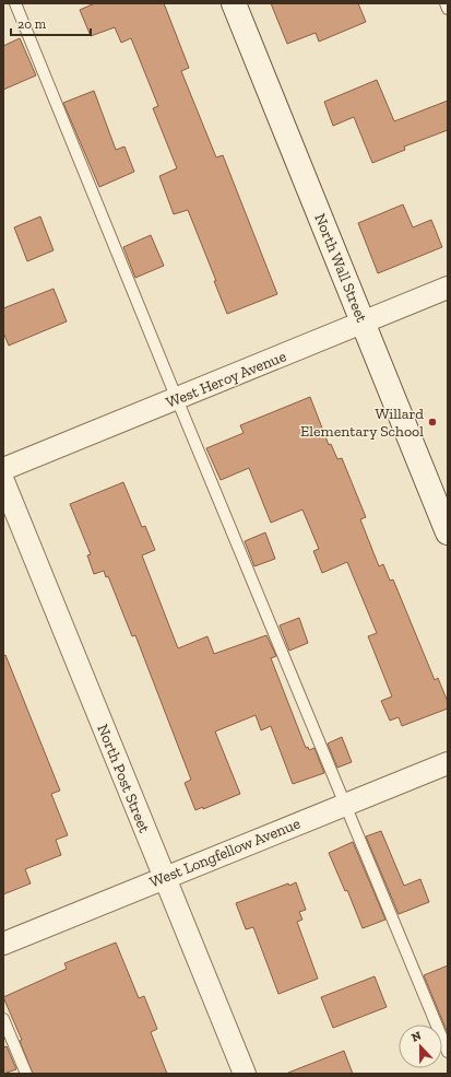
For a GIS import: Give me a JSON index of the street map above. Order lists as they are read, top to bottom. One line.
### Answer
{"streets":{"street":["North Wall Street","West Heroy Avenue","North Post Street","West Longfellow Avenue"]},"crossings":[["North Wall Street","West Heroy Avenue"],["North Post Street","West Longfellow Avenue"]],"places":["Willard Elementary School"],"scale_bar":"20 m","north":"top"}
